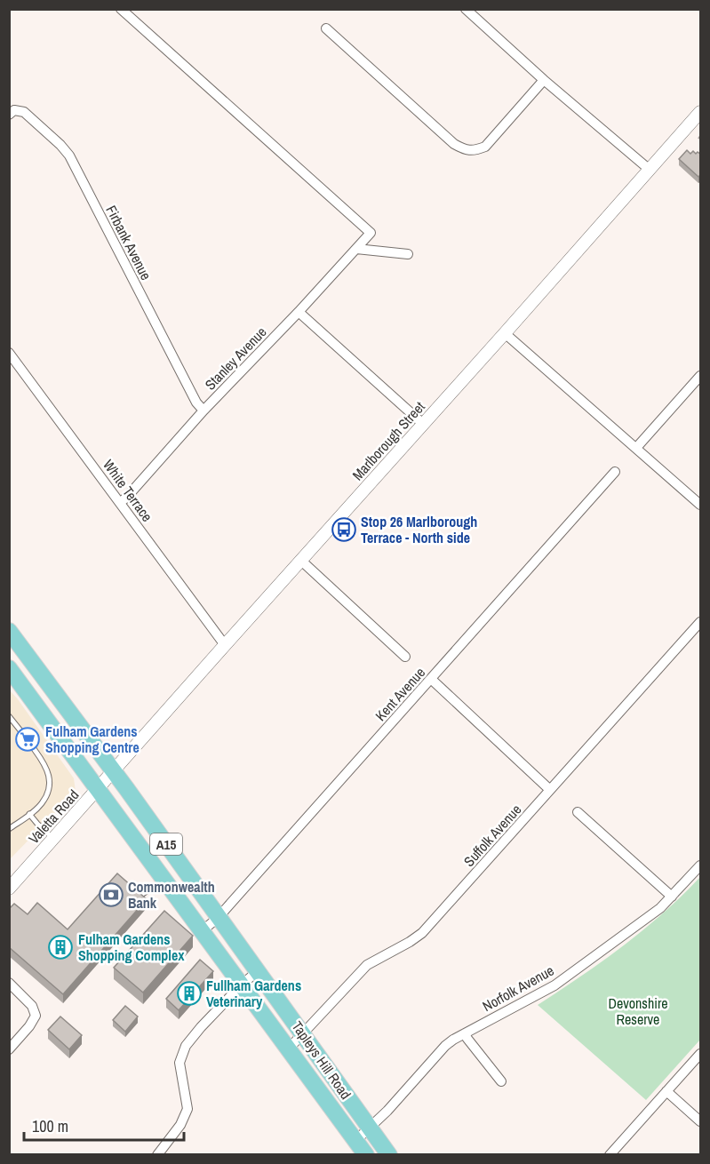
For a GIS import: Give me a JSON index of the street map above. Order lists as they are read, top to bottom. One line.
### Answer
{"streets":{"main road":["A15","Tapleys Hill Road"],"street":["Firbank Avenue","Stanley Avenue","Marlborough Street","White Terrace","Kent Avenue","Valetta Road","Suffolk Avenue","Norfolk Avenue"]},"crossings":[["Firbank Avenue","Stanley Avenue"],["Stanley Avenue","White Terrace"],["Marlborough Street","White Terrace"],["Marlborough Street","Valetta Road"],["Marlborough Street","Tapleys Hill Road"],["Kent Avenue","Tapleys Hill Road"],["Valetta Road","Tapleys Hill Road"],["Suffolk Avenue","Tapleys Hill Road"],["Norfolk Avenue","Tapleys Hill Road"]],"parks":["Devonshire Reserve"],"places":{"bus stop":["Stop 26 Marlborough Terrace - North side"],"supermarket":["Fulham Gardens Shopping Centre"],"bank":["Commonwealth Bank"],"building":["Fulham Gardens Shopping Complex","Fullham Gardens Veterinary"]},"scale_bar":"100 m"}
